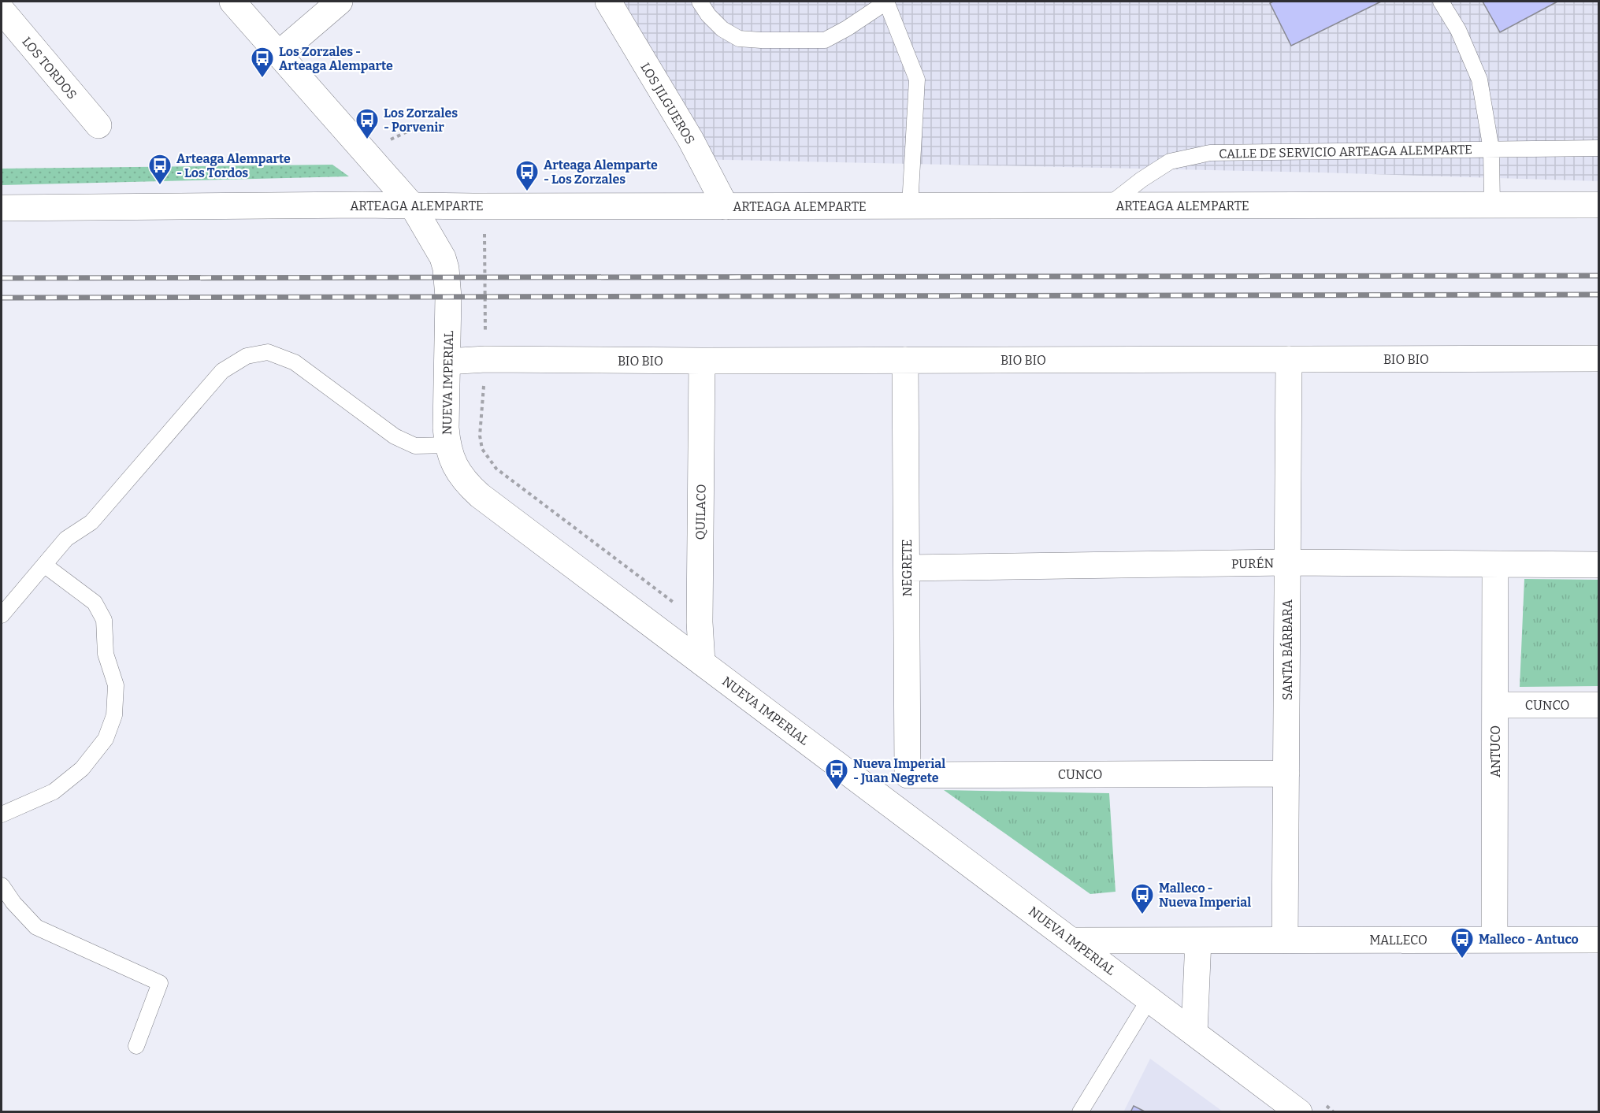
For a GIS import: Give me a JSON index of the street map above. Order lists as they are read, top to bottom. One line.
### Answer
{"streets":{"street":["LOS TORDOS","LOS JILGUEROS","ARTEAGA ALEMPARTE","BIO BIO","NUEVA IMPERIAL","QUILACO","PURÉN","NEGRETE","SANTA BÁRBARA","CUNCO","ANTUCO","MALLECO"],"lane":["CALLE DE SERVICIO ARTEAGA ALEMPARTE"]},"crossings":[["LOS JILGUEROS","ARTEAGA ALEMPARTE"],["CALLE DE SERVICIO ARTEAGA ALEMPARTE","ARTEAGA ALEMPARTE"],["ARTEAGA ALEMPARTE","NUEVA IMPERIAL"],["BIO BIO","NUEVA IMPERIAL"],["BIO BIO","QUILACO"],["BIO BIO","NEGRETE"],["BIO BIO","SANTA BÁRBARA"],["NUEVA IMPERIAL","QUILACO"],["NUEVA IMPERIAL","MALLECO"],["PURÉN","NEGRETE"],["PURÉN","SANTA BÁRBARA"],["PURÉN","ANTUCO"],["NEGRETE","CUNCO"],["SANTA BÁRBARA","CUNCO"],["SANTA BÁRBARA","MALLECO"],["CUNCO","ANTUCO"],["ANTUCO","MALLECO"]],"places":{"bus stop":["Los Zorzales - Arteaga Alemparte","Los Zorzales - Porvenir","Arteaga Alemparte - Los Tordos","Arteaga Alemparte - Los Zorzales","Nueva Imperial - Juan Negrete","Malleco - Nueva Imperial","Malleco - Antuco"]}}
